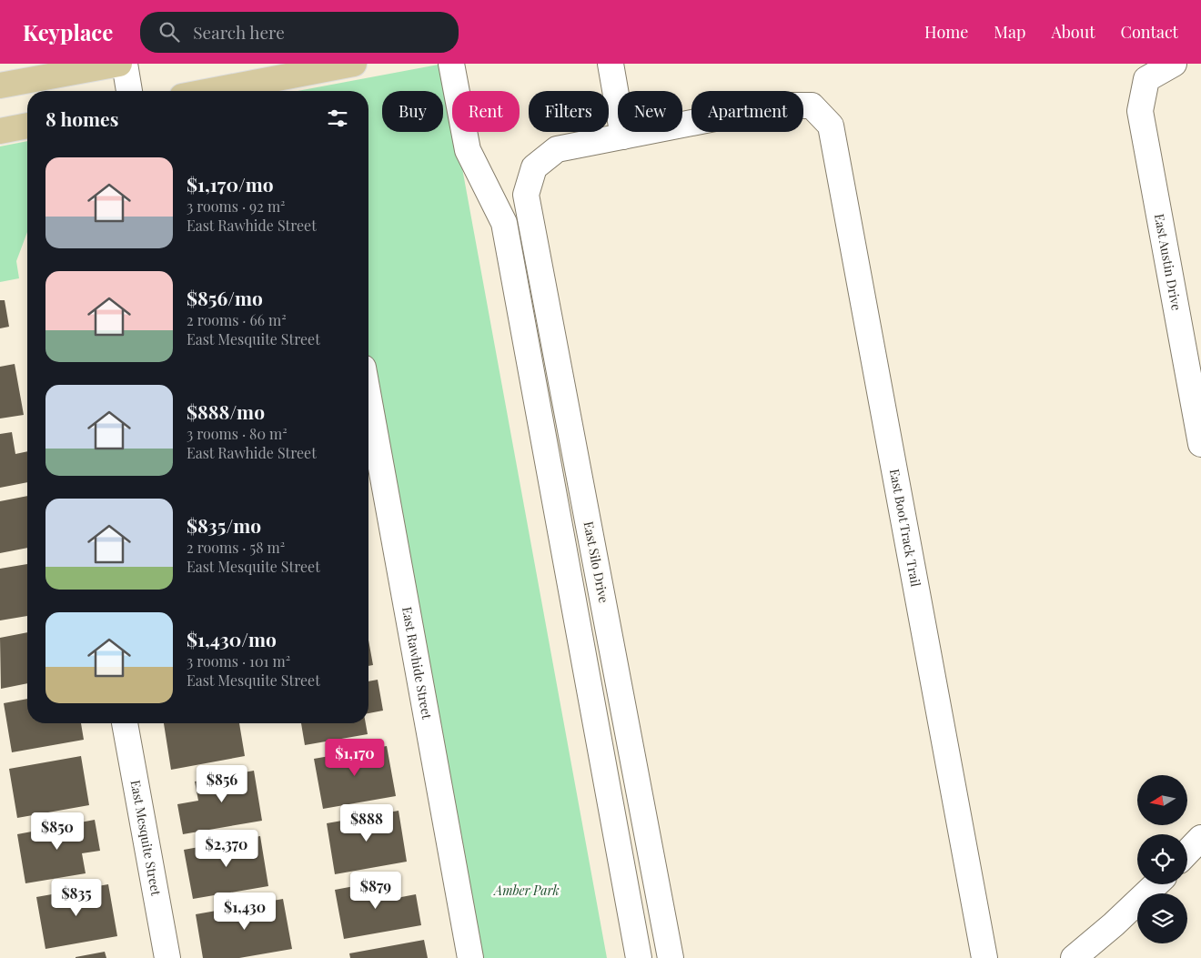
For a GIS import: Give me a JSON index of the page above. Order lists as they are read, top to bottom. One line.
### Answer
{"streets":{"street":["East Austin Drive","East Boot Track Trail","East Silo Drive","East Rawhide Street","East Mesquite Street"]},"crossings":[["East Boot Track Trail","East Silo Drive"]],"parks":["Amber Park"],"north":"left","page":{"header":"Keyplace","search":"Search here","nav":["Home","Map","About","Contact"],"chip":["Buy","Rent","Filters","New","Apartment"],"heading":"8 homes","list":[{"name":"$1,170/mo","note":"3 rooms · 92 m² · East Rawhide Street"},{"name":"$856/mo","note":"2 rooms · 66 m² · East Mesquite Street"},{"name":"$888/mo","note":"3 rooms · 80 m² · East Rawhide Street"},{"name":"$835/mo","note":"2 rooms · 58 m² · East Mesquite Street"},{"name":"$1,430/mo","note":"3 rooms · 101 m² · East Mesquite Street"}],"price":["$1,170","$856","$888","$850","$2,370","$879","$835","$1,430"]}}
